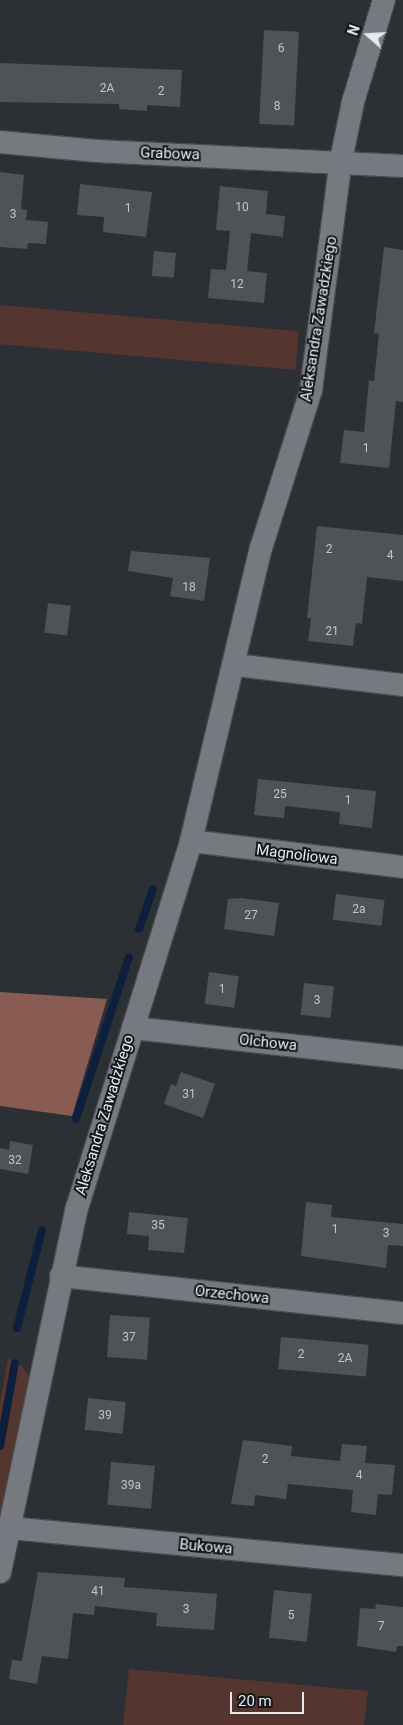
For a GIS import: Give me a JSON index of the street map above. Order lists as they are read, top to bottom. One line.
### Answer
{"streets":{"street":["Grabowa","Aleksandra Zawadzkiego","Magnoliowa","Olchowa","Orzechowa","Bukowa"]},"crossings":[["Grabowa","Aleksandra Zawadzkiego"],["Aleksandra Zawadzkiego","Magnoliowa"],["Aleksandra Zawadzkiego","Olchowa"],["Aleksandra Zawadzkiego","Orzechowa"],["Aleksandra Zawadzkiego","Bukowa"]],"house_numbers":["6","2A","2","8","10","1","3","12","1","2","4","18","21","25","1","2a","27","1","3","31","32","35","1","3","37","2","2A","39","2","4","39a","41","3","5","7"],"scale_bar":"20 m","north":"left"}
